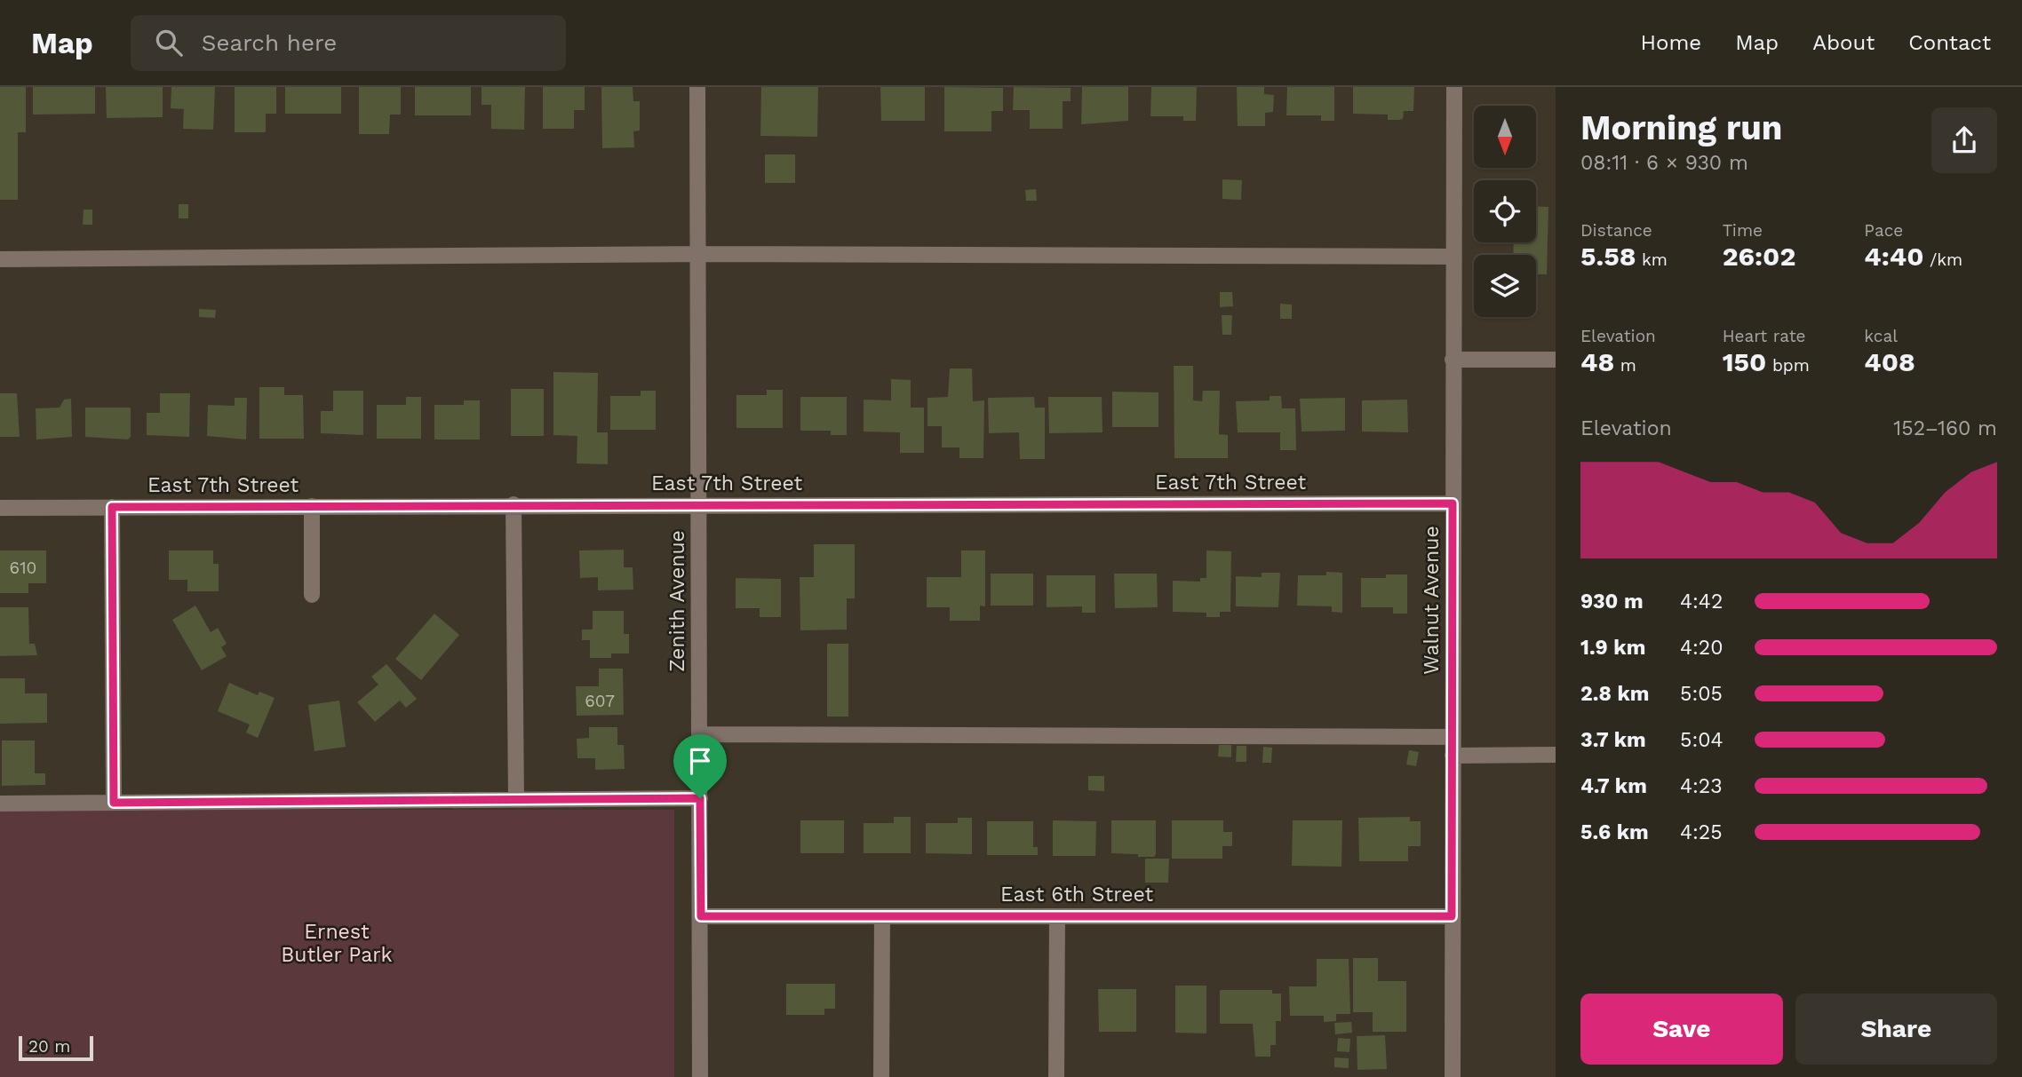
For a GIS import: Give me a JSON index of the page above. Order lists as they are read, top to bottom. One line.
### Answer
{"streets":{"street":["East 7th Street","Walnut Avenue","Zenith Avenue","East 6th Street"]},"crossings":[["East 7th Street","Walnut Avenue"],["East 7th Street","Zenith Avenue"],["Walnut Avenue","East 6th Street"],["Zenith Avenue","East 6th Street"]],"parks":["Ernest Butler Park"],"house_numbers":["610","607"],"scale_bar":"20 m","north":"bottom","page":{"header":"Map","search":"Search here","nav":["Home","Map","About","Contact"],"heading":["Morning run","08:11 · 6 × 930 m"],"stats":[["Distance","5.58 km"],["Time","26:02"],["Pace","4:40 /km"],["Elevation","48 m"],["Heart rate","150 bpm"],["kcal","408"]],"chart":["Elevation","152–160 m"],"list":[{"name":"930 m","note":"4:42"},{"name":"1.9 km","note":"4:20"},{"name":"2.8 km","note":"5:05"},{"name":"3.7 km","note":"5:04"},{"name":"4.7 km","note":"4:23"},{"name":"5.6 km","note":"4:25"}],"buttons":["Save","Share"],"scale":"20 m"}}
